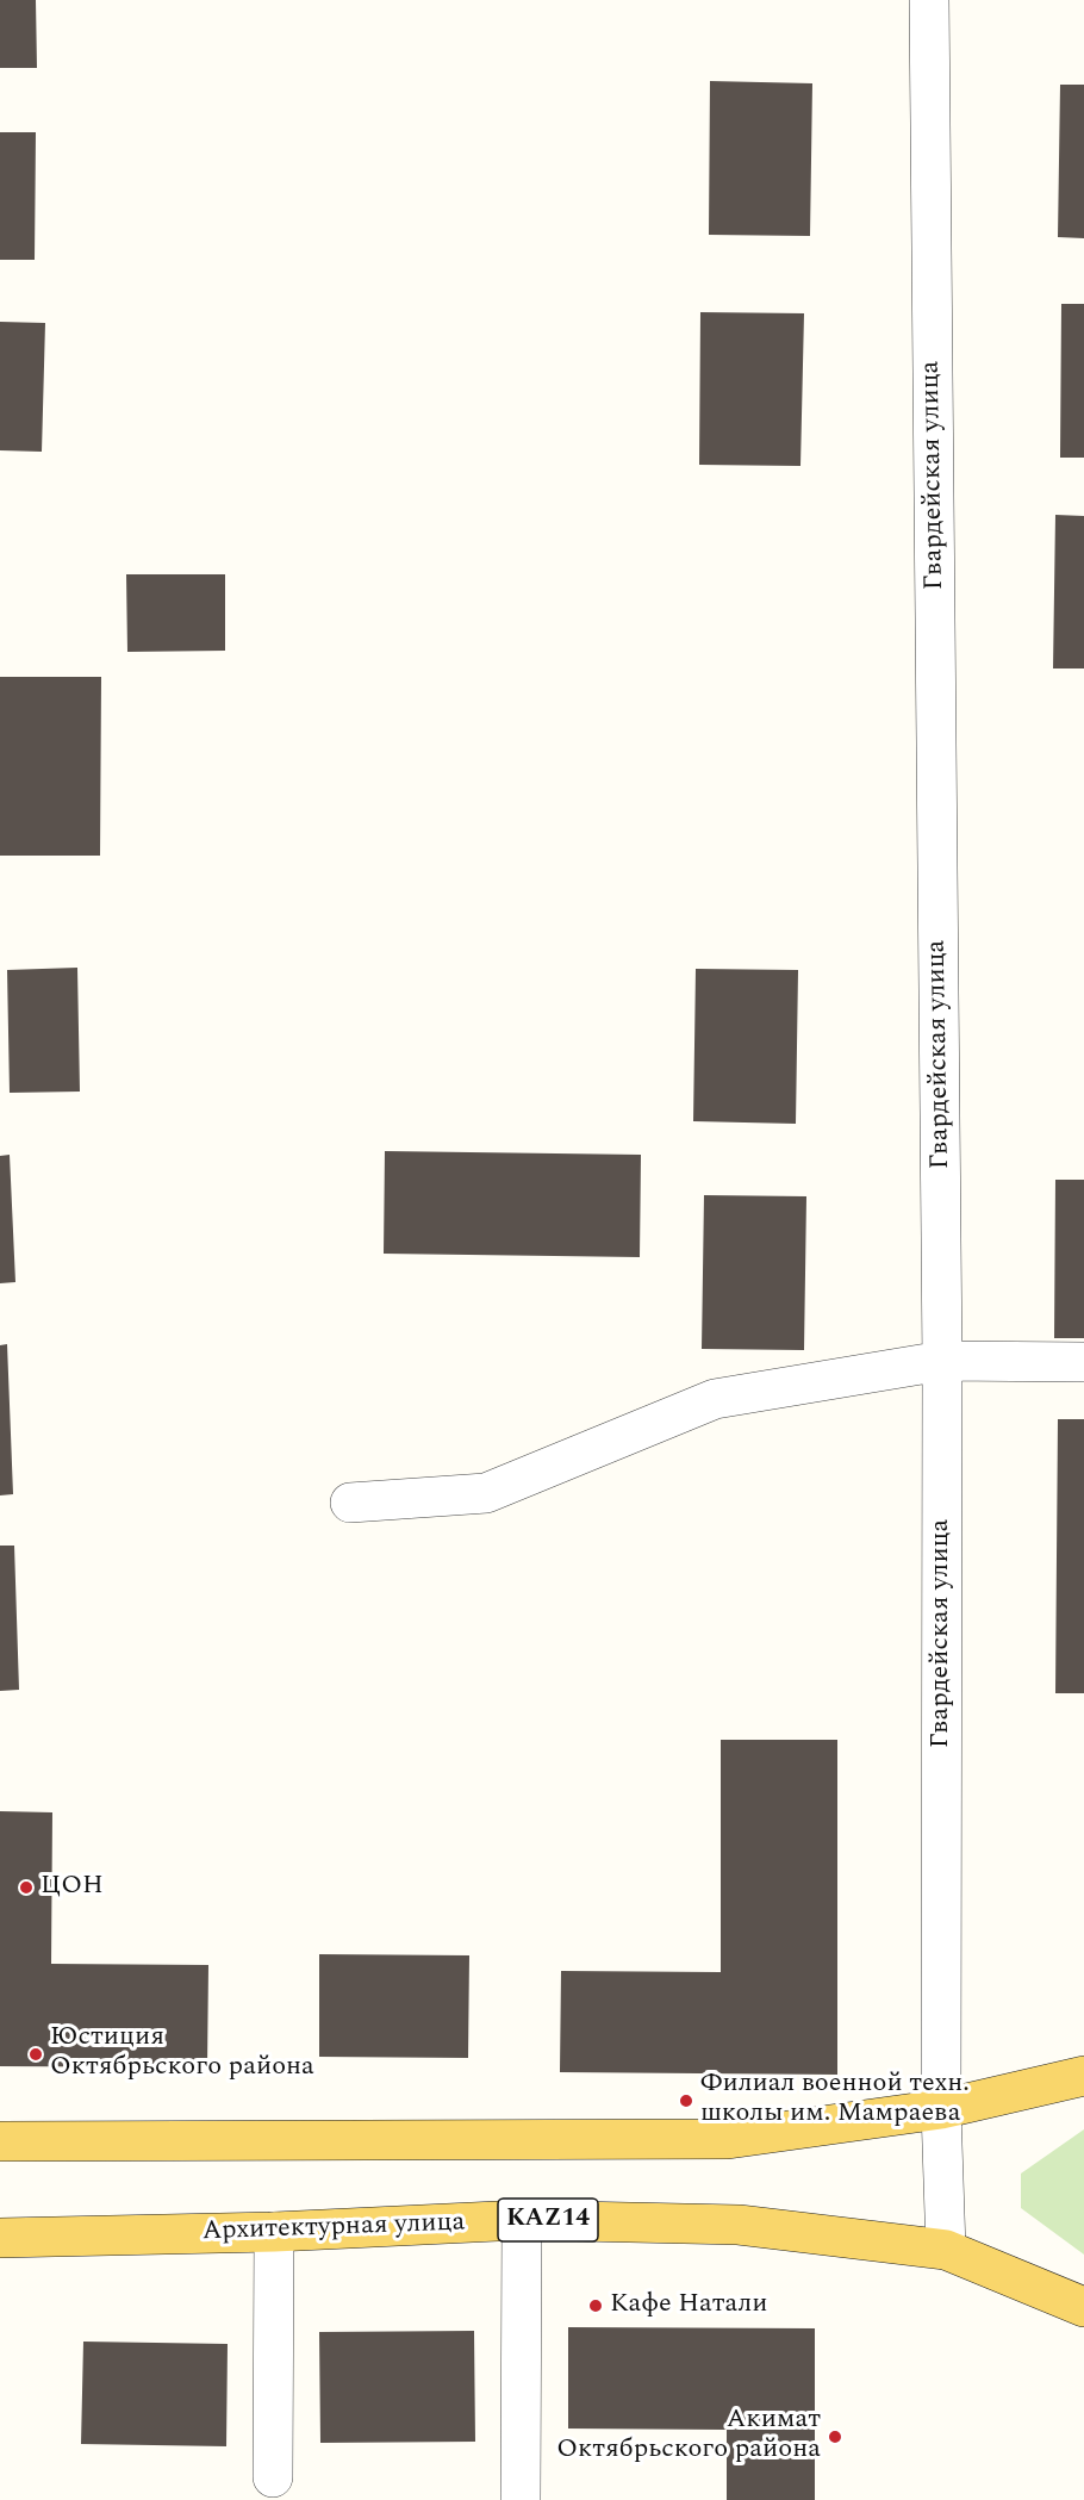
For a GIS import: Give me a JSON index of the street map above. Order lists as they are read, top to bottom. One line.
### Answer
{"streets":{"main road":["KAZ14","Архитектурная улица"],"street":["Гвардейская улица"]},"crossings":[["Гвардейская улица","Архитектурная улица"]],"places":["ЦОН","Юстиция Октябрьского района","Филиал военной техн. школы им. Мамраева","Кафе Натали","Акимат Октябрьского района"]}
